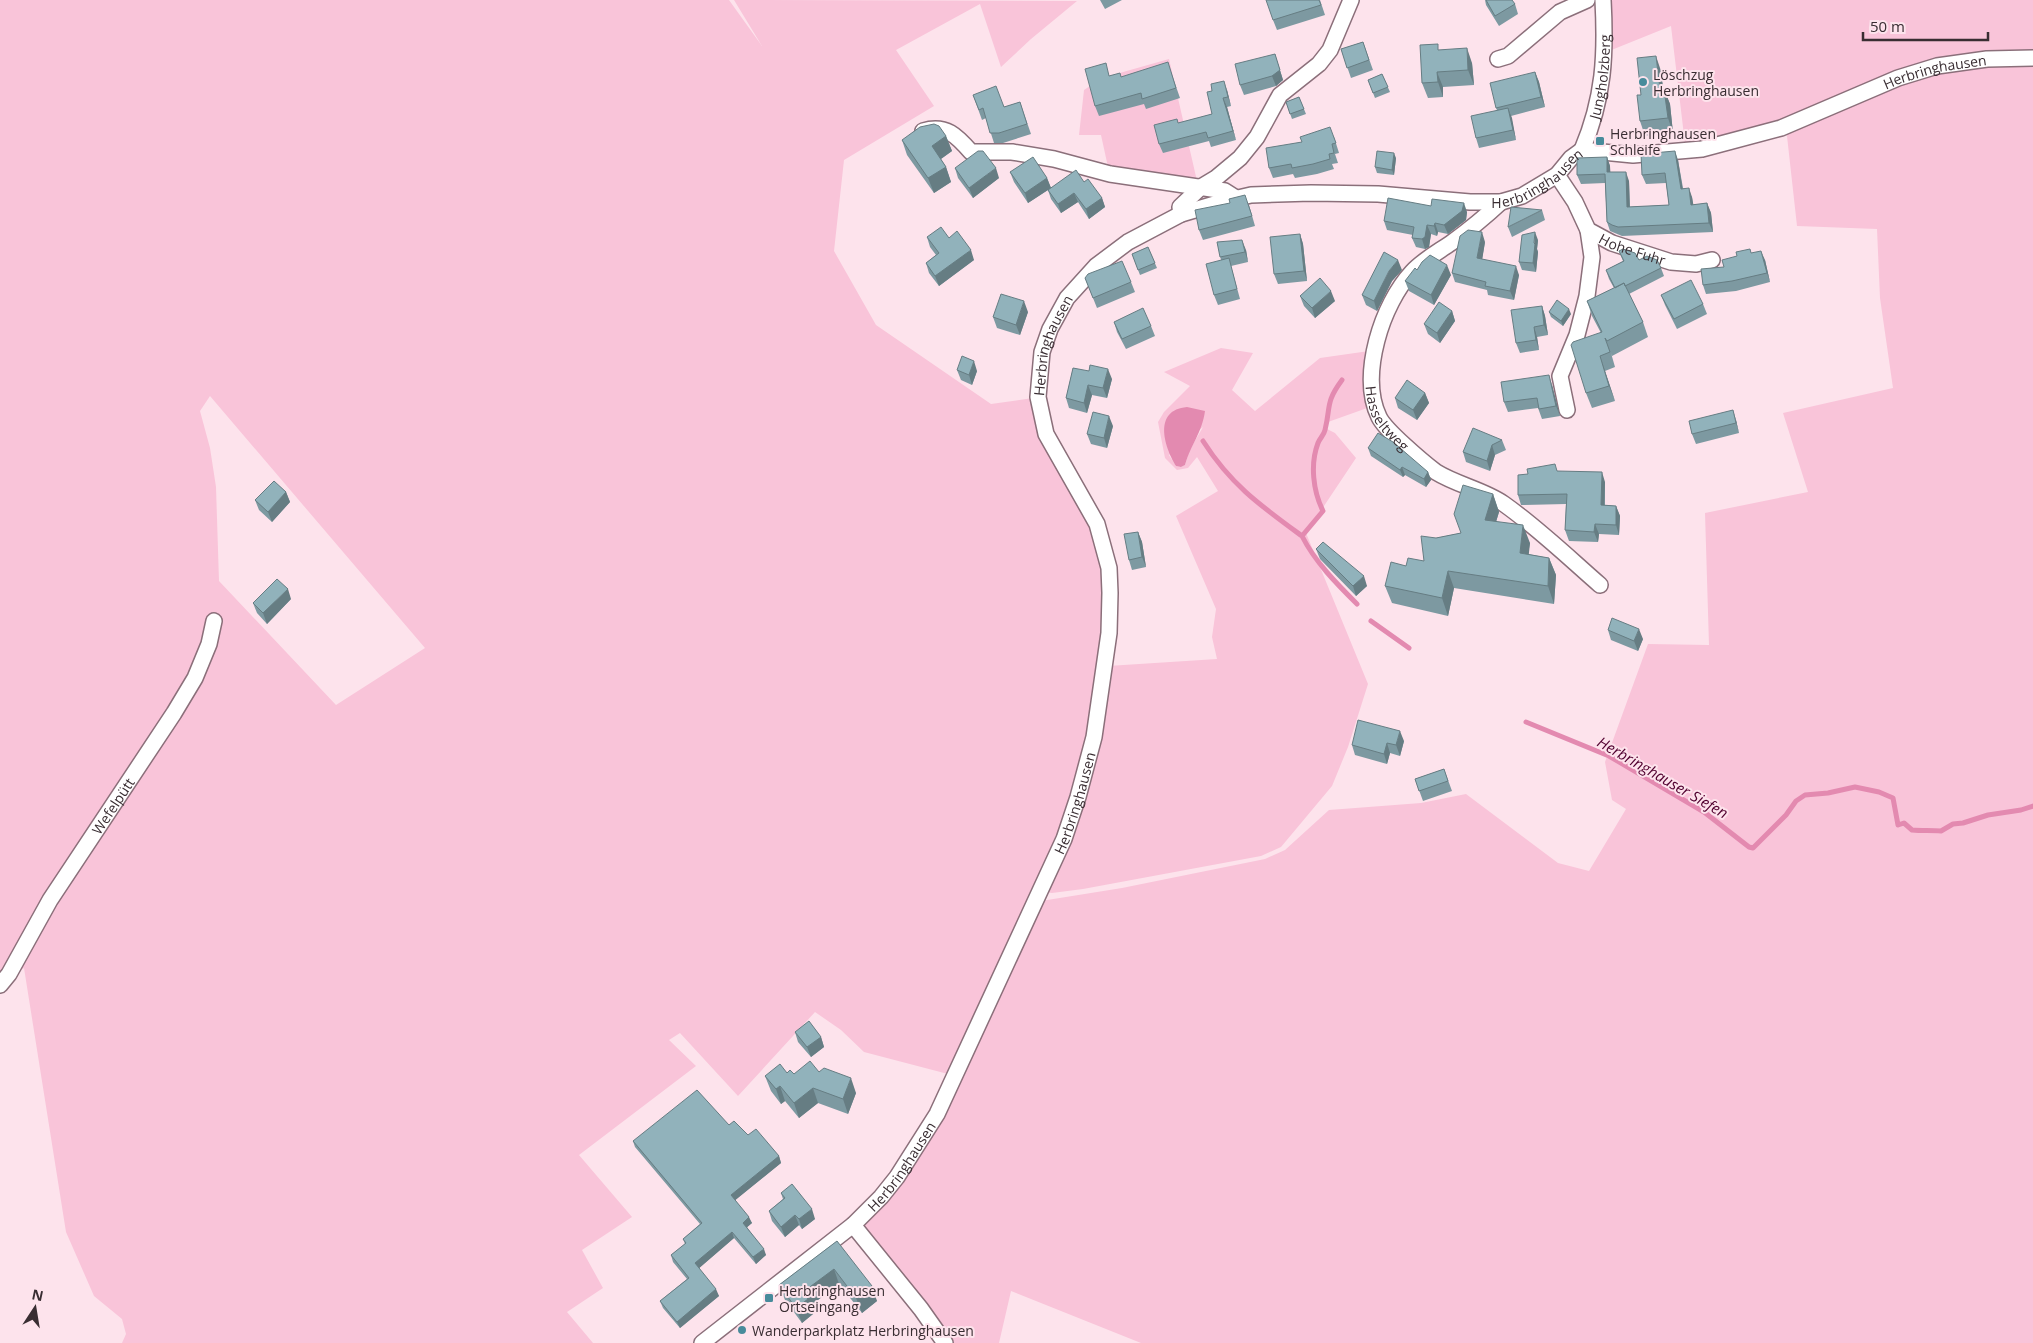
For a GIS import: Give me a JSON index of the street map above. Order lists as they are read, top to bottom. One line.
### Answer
{"streets":{"street":["Herbringhausen","Jungholzberg","Hohe Fuhr","Hasseltweg","Wefelpütt"]},"crossings":[["Herbringhausen","Jungholzberg"],["Herbringhausen","Hohe Fuhr"],["Herbringhausen","Hasseltweg"]],"water":["Herbringhauser Siefen"],"places":{"other":["Löschzug Herbringhausen","Wanderparkplatz Herbringhausen"],"transit":["Herbringhausen Schleife","Herbringhausen Ortseingang"]},"scale_bar":"50 m","north":"top"}
